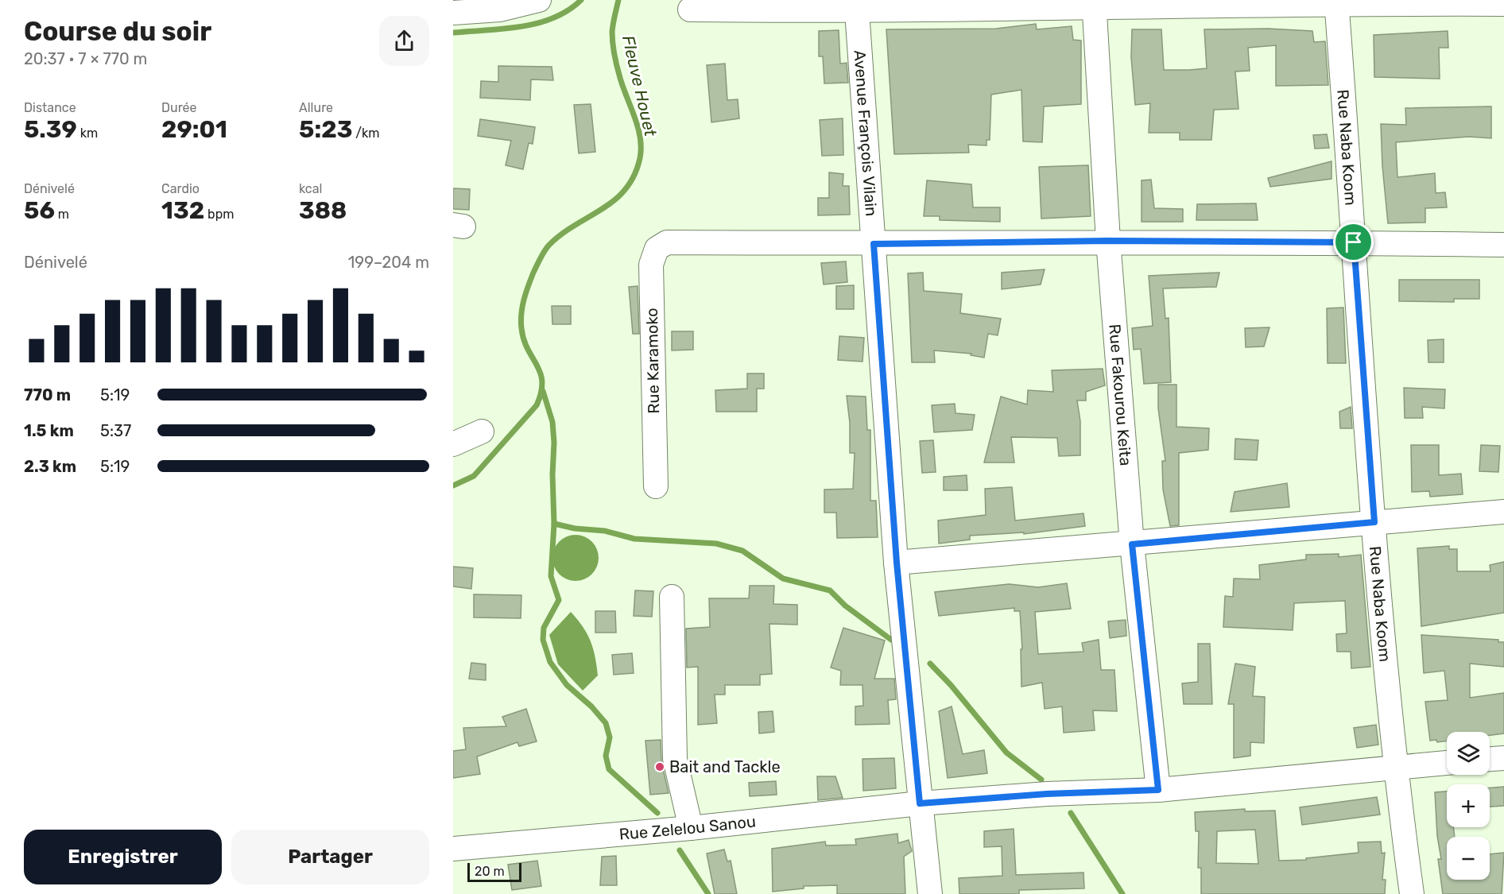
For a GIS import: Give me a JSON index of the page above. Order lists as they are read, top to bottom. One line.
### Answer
{"streets":{"street":["Avenue François Vilain","Rue Naba Koom","Rue Karamoko","Rue Fakourou Keita","Rue Zelelou Sanou"]},"crossings":[["Avenue François Vilain","Rue Karamoko"],["Avenue François Vilain","Rue Zelelou Sanou"],["Rue Naba Koom","Rue Zelelou Sanou"],["Rue Fakourou Keita","Rue Zelelou Sanou"]],"water":["Fleuve Houet"],"places":["Bait and Tackle"],"scale_bar":"20 m","page":{"heading":["Course du soir","20:37 · 7 × 770 m"],"stats":[["Distance","5.39 km"],["Durée","29:01"],["Allure","5:23 /km"],["Dénivelé","56 m"],["Cardio","132 bpm"],["kcal","388"]],"chart":["Dénivelé","199–204 m"],"list":[{"name":"770 m","note":"5:19"},{"name":"1.5 km","note":"5:37"},{"name":"2.3 km","note":"5:19"}],"map_buttons":["+","−"],"buttons":["Enregistrer","Partager"],"scale":"20 m"}}
